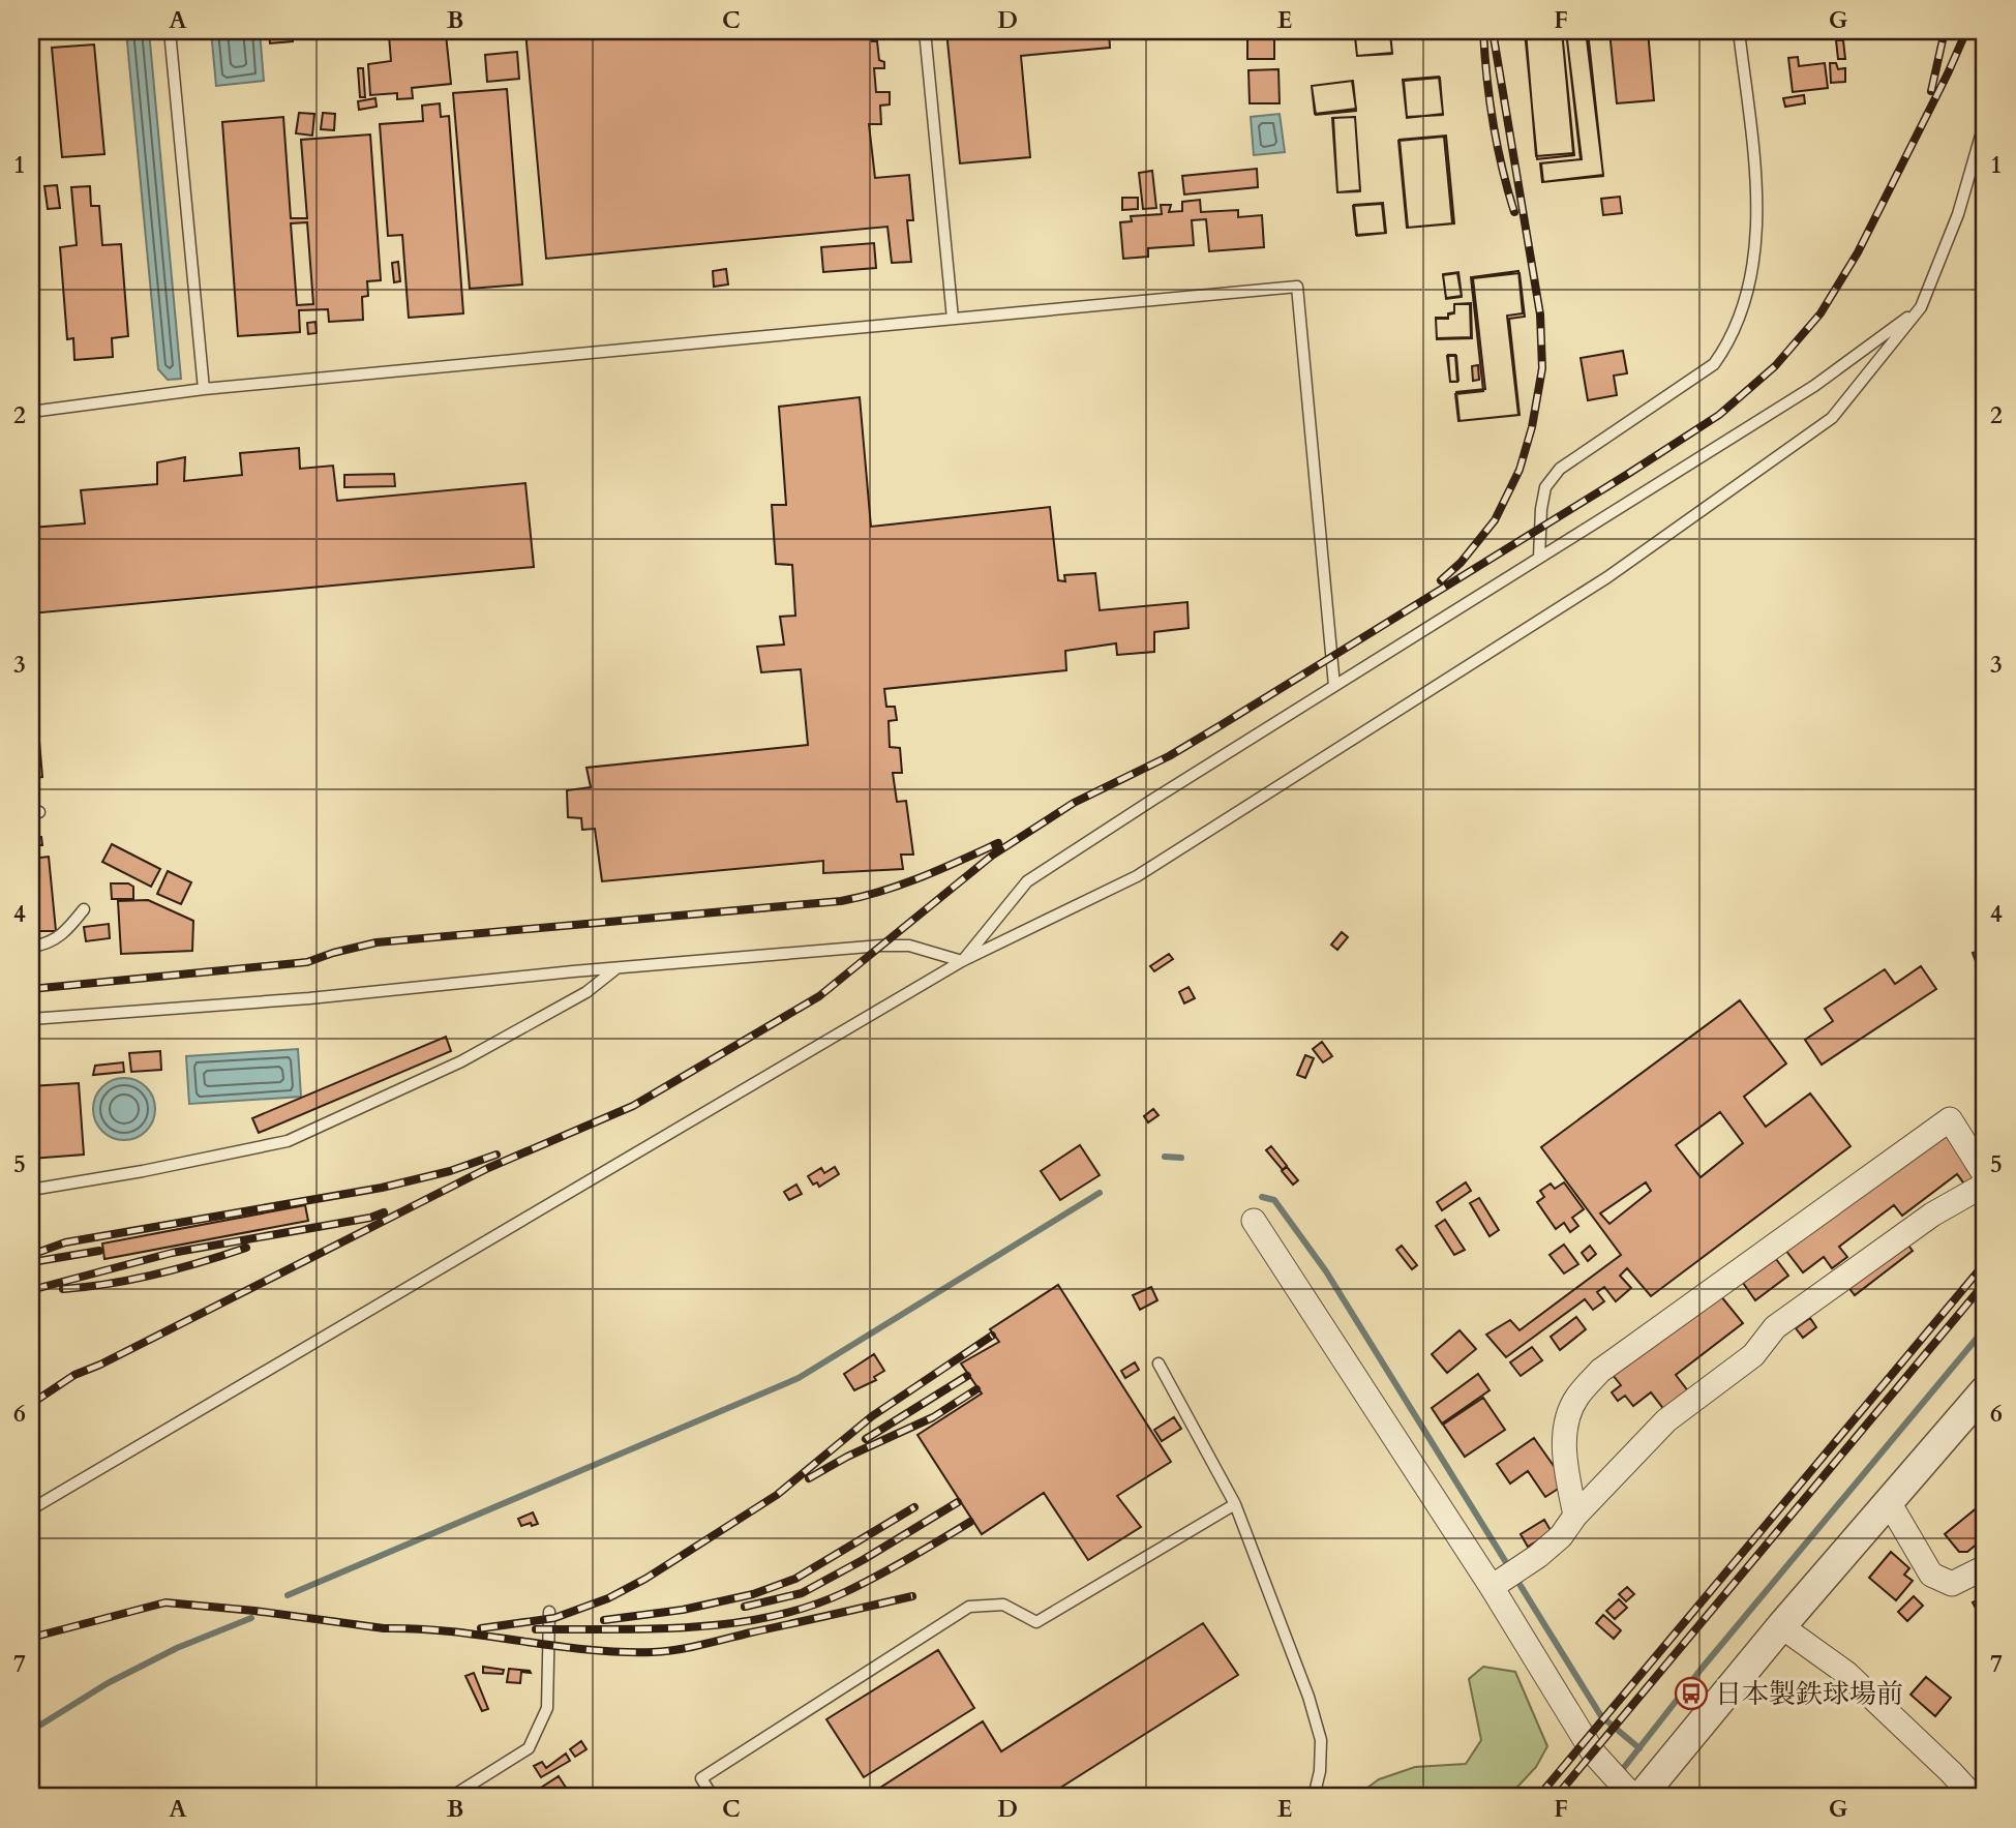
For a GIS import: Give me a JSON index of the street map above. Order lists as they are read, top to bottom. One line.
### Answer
{"places":{"bus stop":["日本製鉄球場前"]},"grid":{"columns":["A","B","C","D","E","F","G"],"rows":["1","2","3","4","5","6","7"]}}
